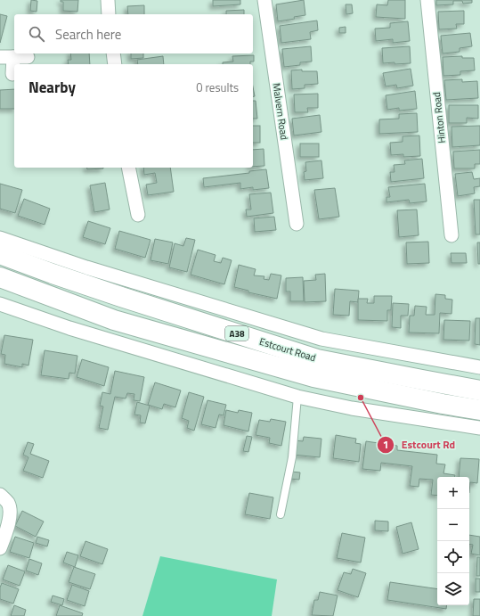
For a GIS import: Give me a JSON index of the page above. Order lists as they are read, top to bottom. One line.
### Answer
{"streets":{"main road":["A38","Estcourt Road"],"street":["Malvern Road","Hinton Road"]},"places":["Estcourt Rd"],"page":{"search":"Search here","heading":["Nearby","0 results"],"map_buttons":["+","−"]}}
